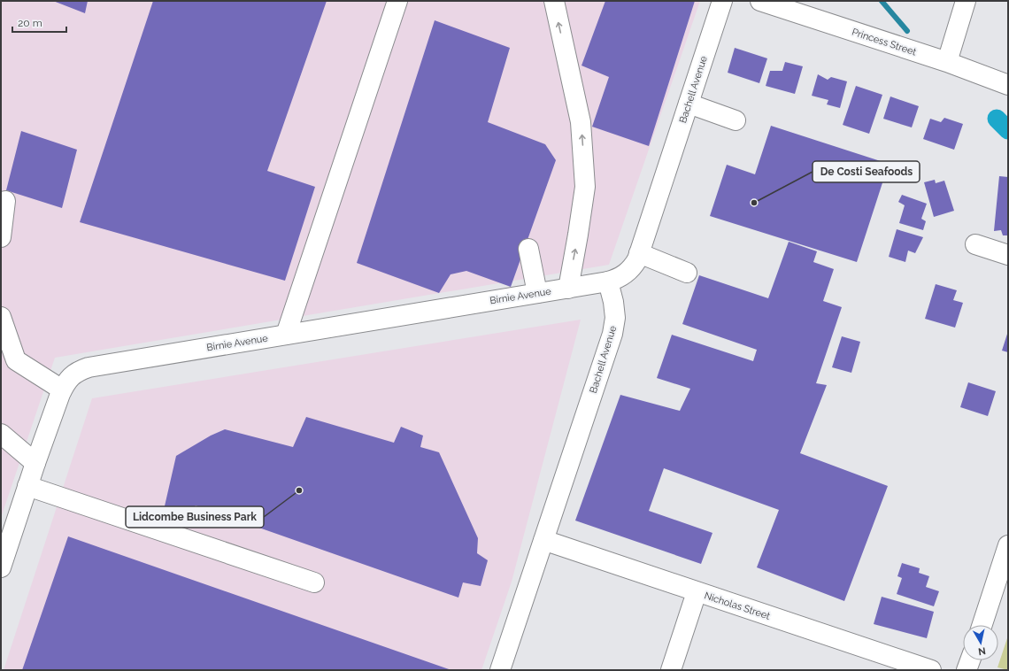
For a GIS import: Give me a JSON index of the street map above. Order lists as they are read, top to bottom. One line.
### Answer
{"streets":{"street":["Princess Street","Bachell Avenue","Birnie Avenue","Nicholas Street"]},"crossings":[["Bachell Avenue","Birnie Avenue"],["Bachell Avenue","Nicholas Street"]],"places":["De Costi Seafoods","Lidcombe Business Park"],"scale_bar":"20 m","north":"bottom"}
